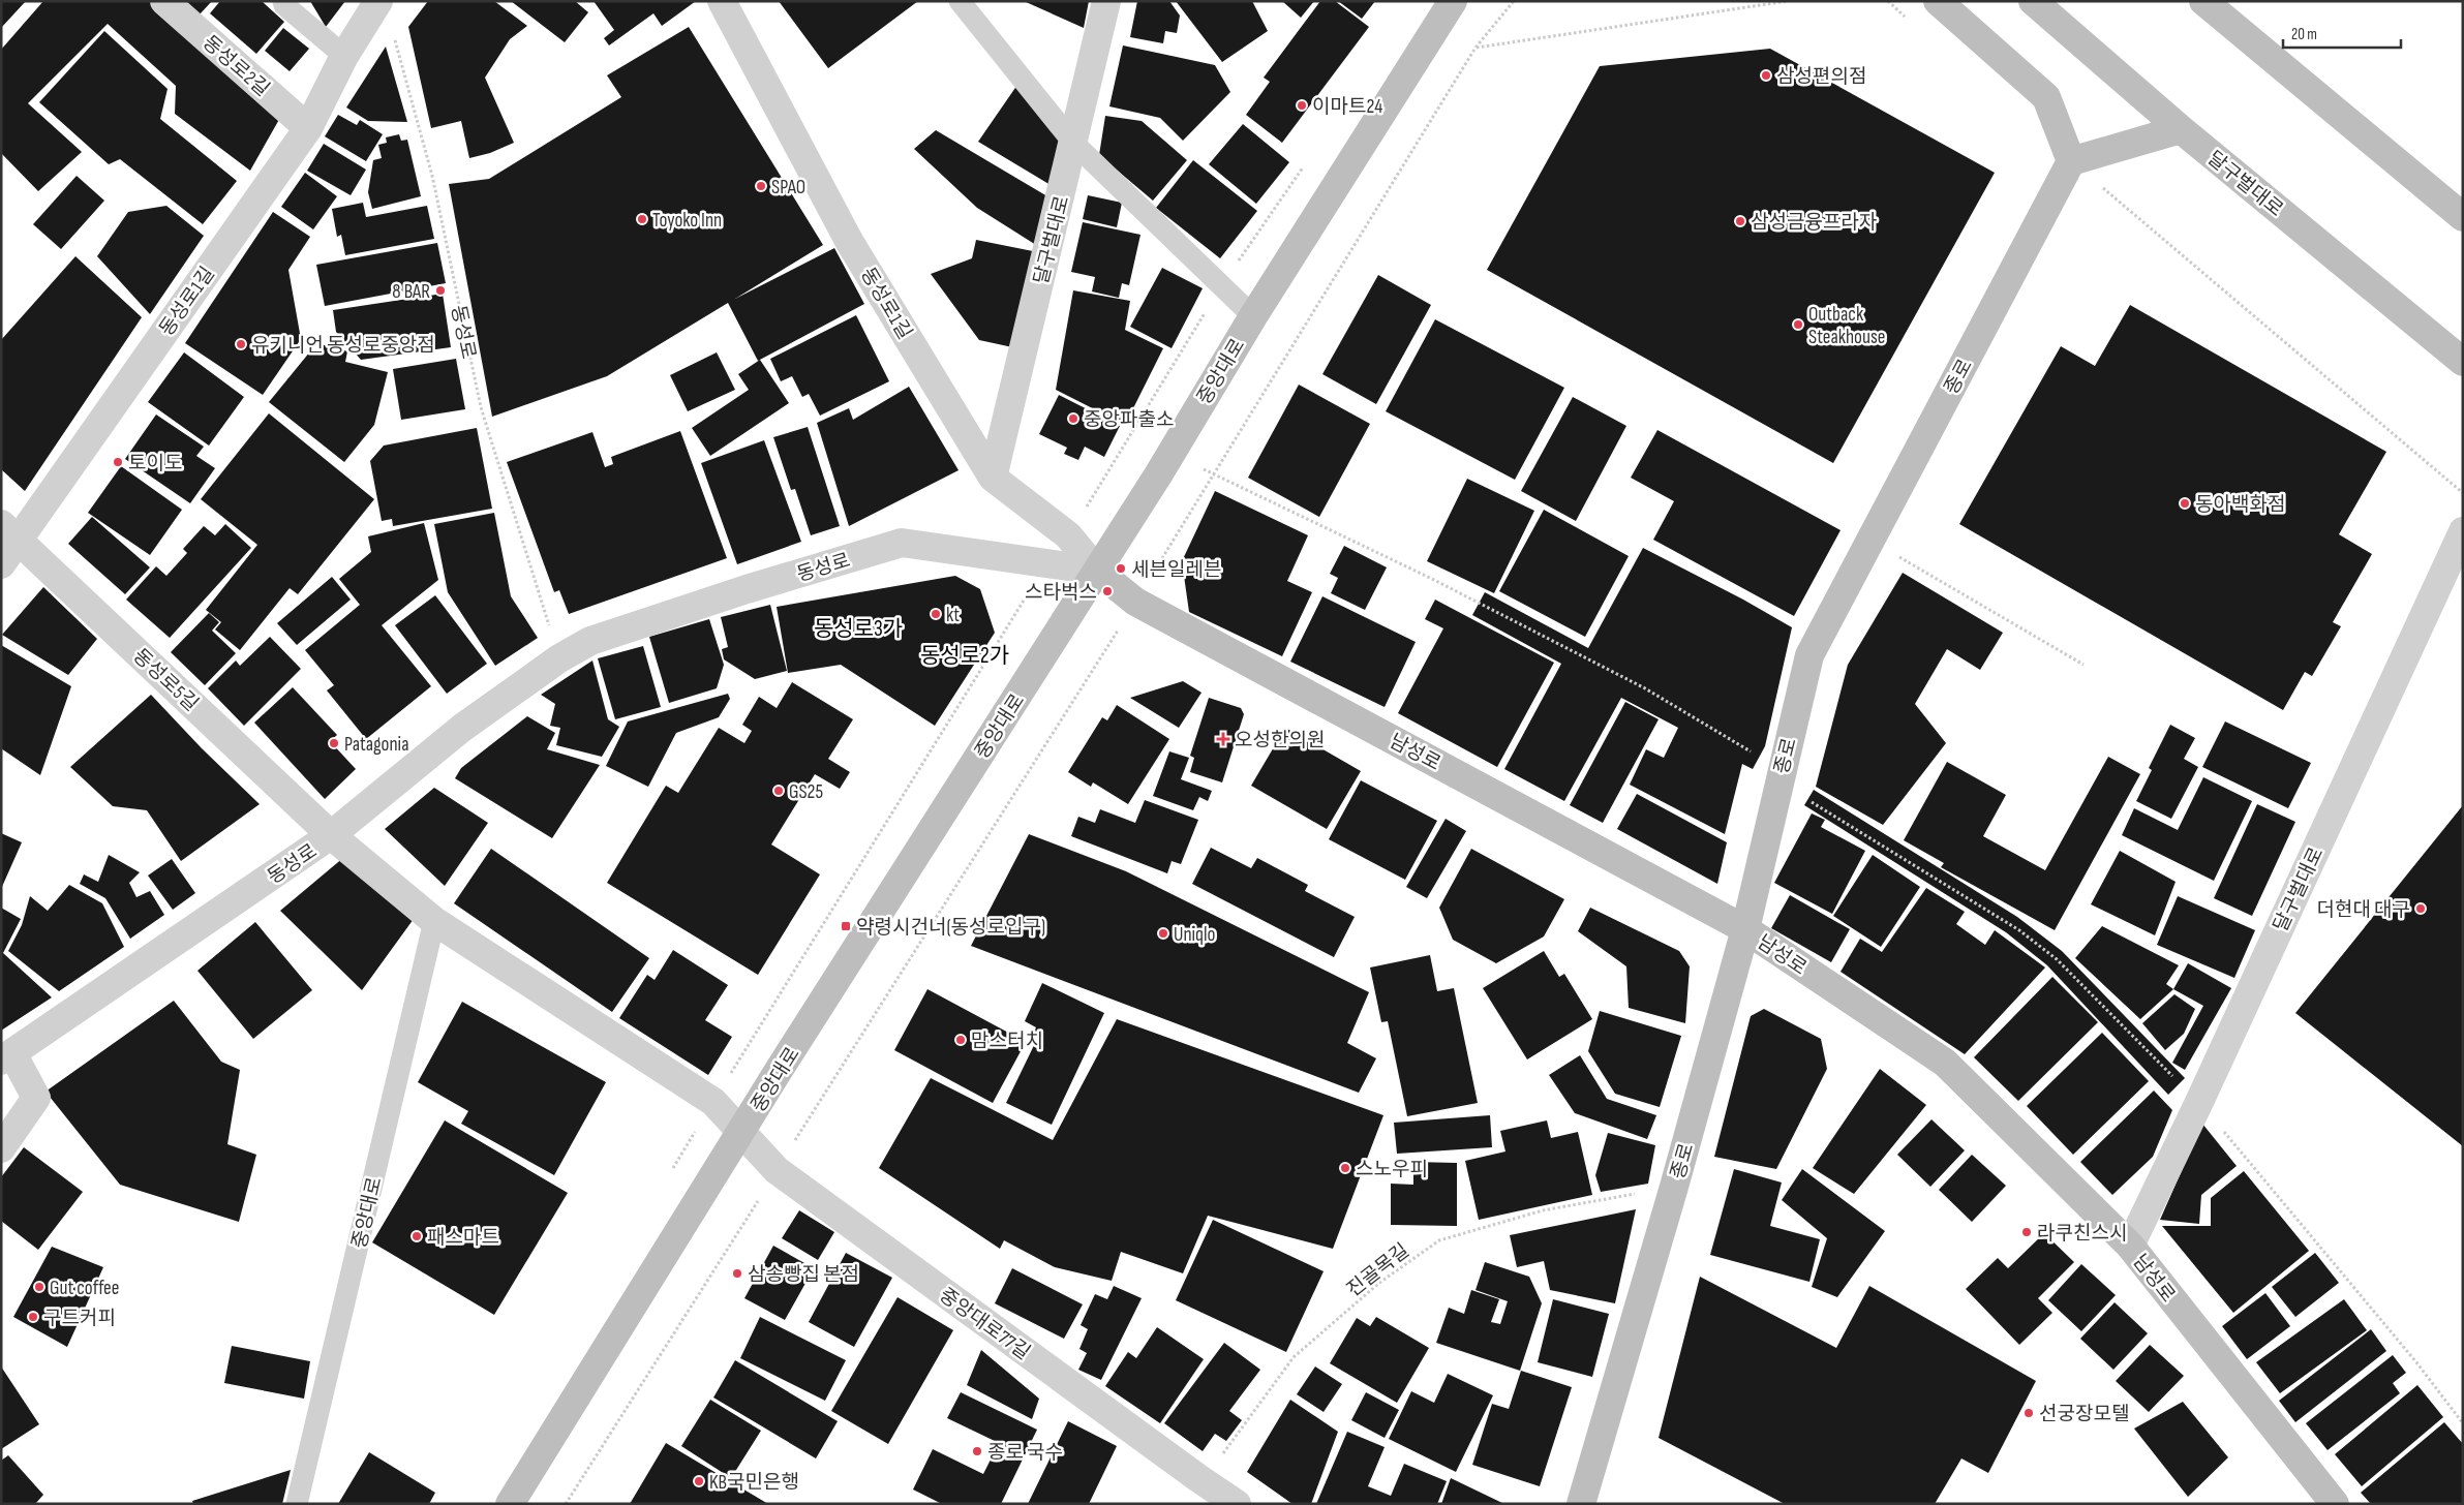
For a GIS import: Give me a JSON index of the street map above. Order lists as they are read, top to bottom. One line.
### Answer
{"streets":{"street":["동성로2길","달구벌대로","동성로1길","동성로","중앙대로","종로","동성로5길","남성로","중앙대로77길"],"path":["진골목길"]},"crossings":[["동성로2길","동성로1길"],["달구벌대로","동성로1길"],["달구벌대로","중앙대로"],["달구벌대로","남성로"],["동성로1길","동성로"],["동성로1길","중앙대로"],["동성로1길","동성로5길"],["동성로1길","남성로"],["동성로","중앙대로"],["동성로","동성로5길"],["동성로","남성로"],["중앙대로","동성로5길"],["중앙대로","남성로"],["중앙대로","중앙대로77길"],["종로","남성로"],["종로","진골목길"],["진골목길","중앙대로77길"]],"districts":["동성로3가","동성로2가"],"places":{"other":["삼성편의점","이마트24","SPAO","Toyoko Inn","삼성금융프라자","8 BAR","Outback Steakhouse","유키니언 동성로중앙점","중앙파출소","토이도","동아백화점","세븐일레븐","스타벅스","kt","Patagonia","GS25","더현대 대구","Uniqlo","맘스터치","스노우피","라쿠친스시","패스마트","삼송빵집 본점","Gut coffee","구트커피","선궁장모텔","종로 국수","KB국민은행"],"health":["오성한의원"],"transit":["약령시건너(동성로입구)"]},"scale_bar":"20 m"}
